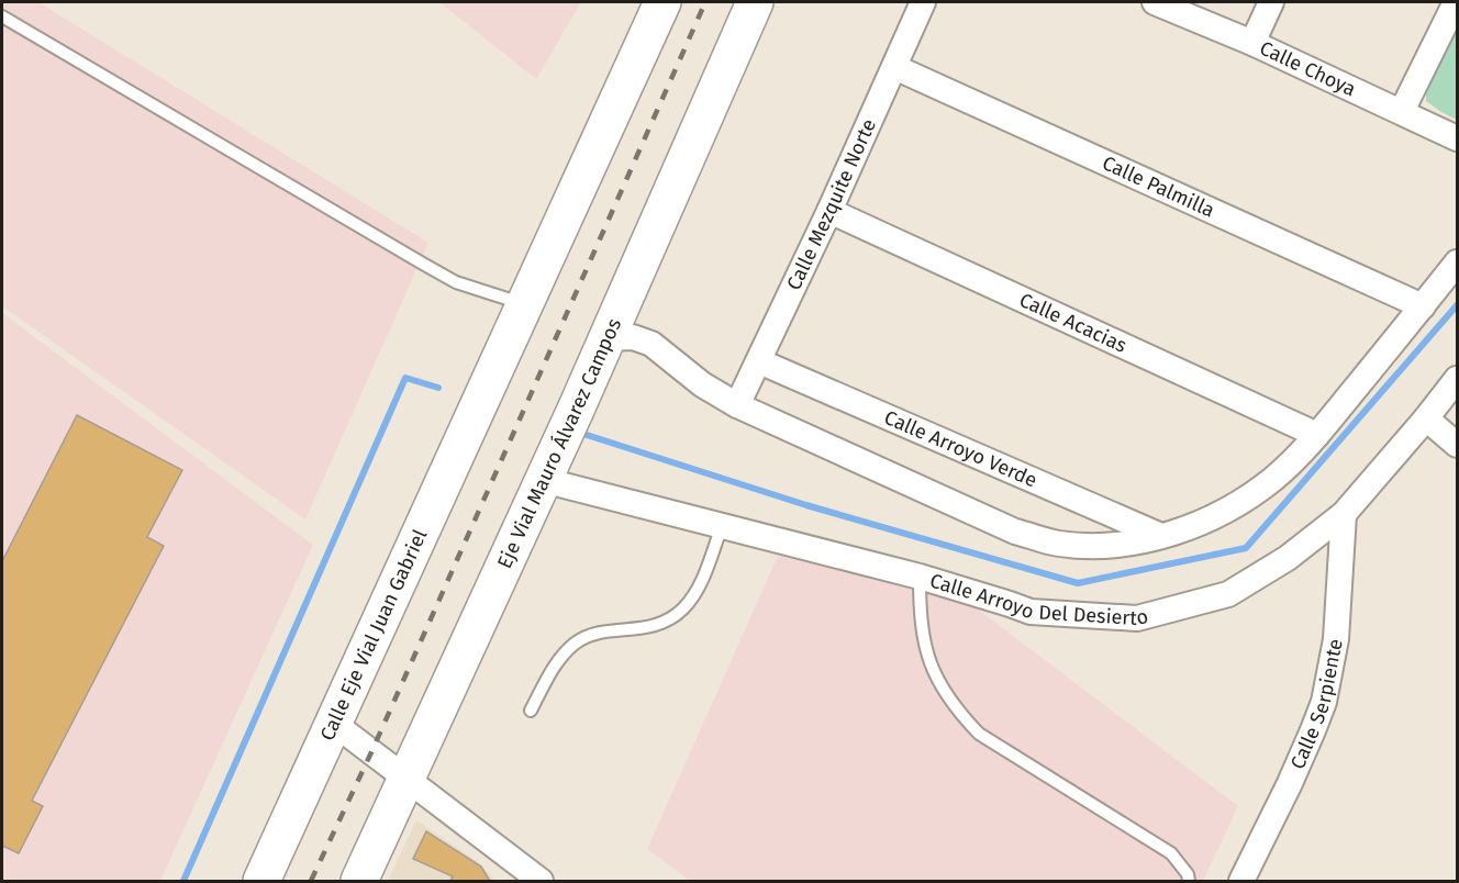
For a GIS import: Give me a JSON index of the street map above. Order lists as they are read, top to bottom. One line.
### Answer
{"streets":{"main road":["Eje Vial Mauro Álvarez Campos","Calle Eje Vial Juan Gabriel"],"street":["Calle Choya","Calle Palmilla","Calle Mezquite Norte","Calle Acacias","Calle Arroyo Verde","Calle Arroyo Del Desierto","Calle Serpiente"]},"crossings":[["Calle Palmilla","Calle Mezquite Norte"],["Calle Mezquite Norte","Calle Acacias"],["Calle Mezquite Norte","Calle Arroyo Verde"],["Eje Vial Mauro Álvarez Campos","Calle Arroyo Del Desierto"],["Calle Arroyo Del Desierto","Calle Serpiente"]]}
